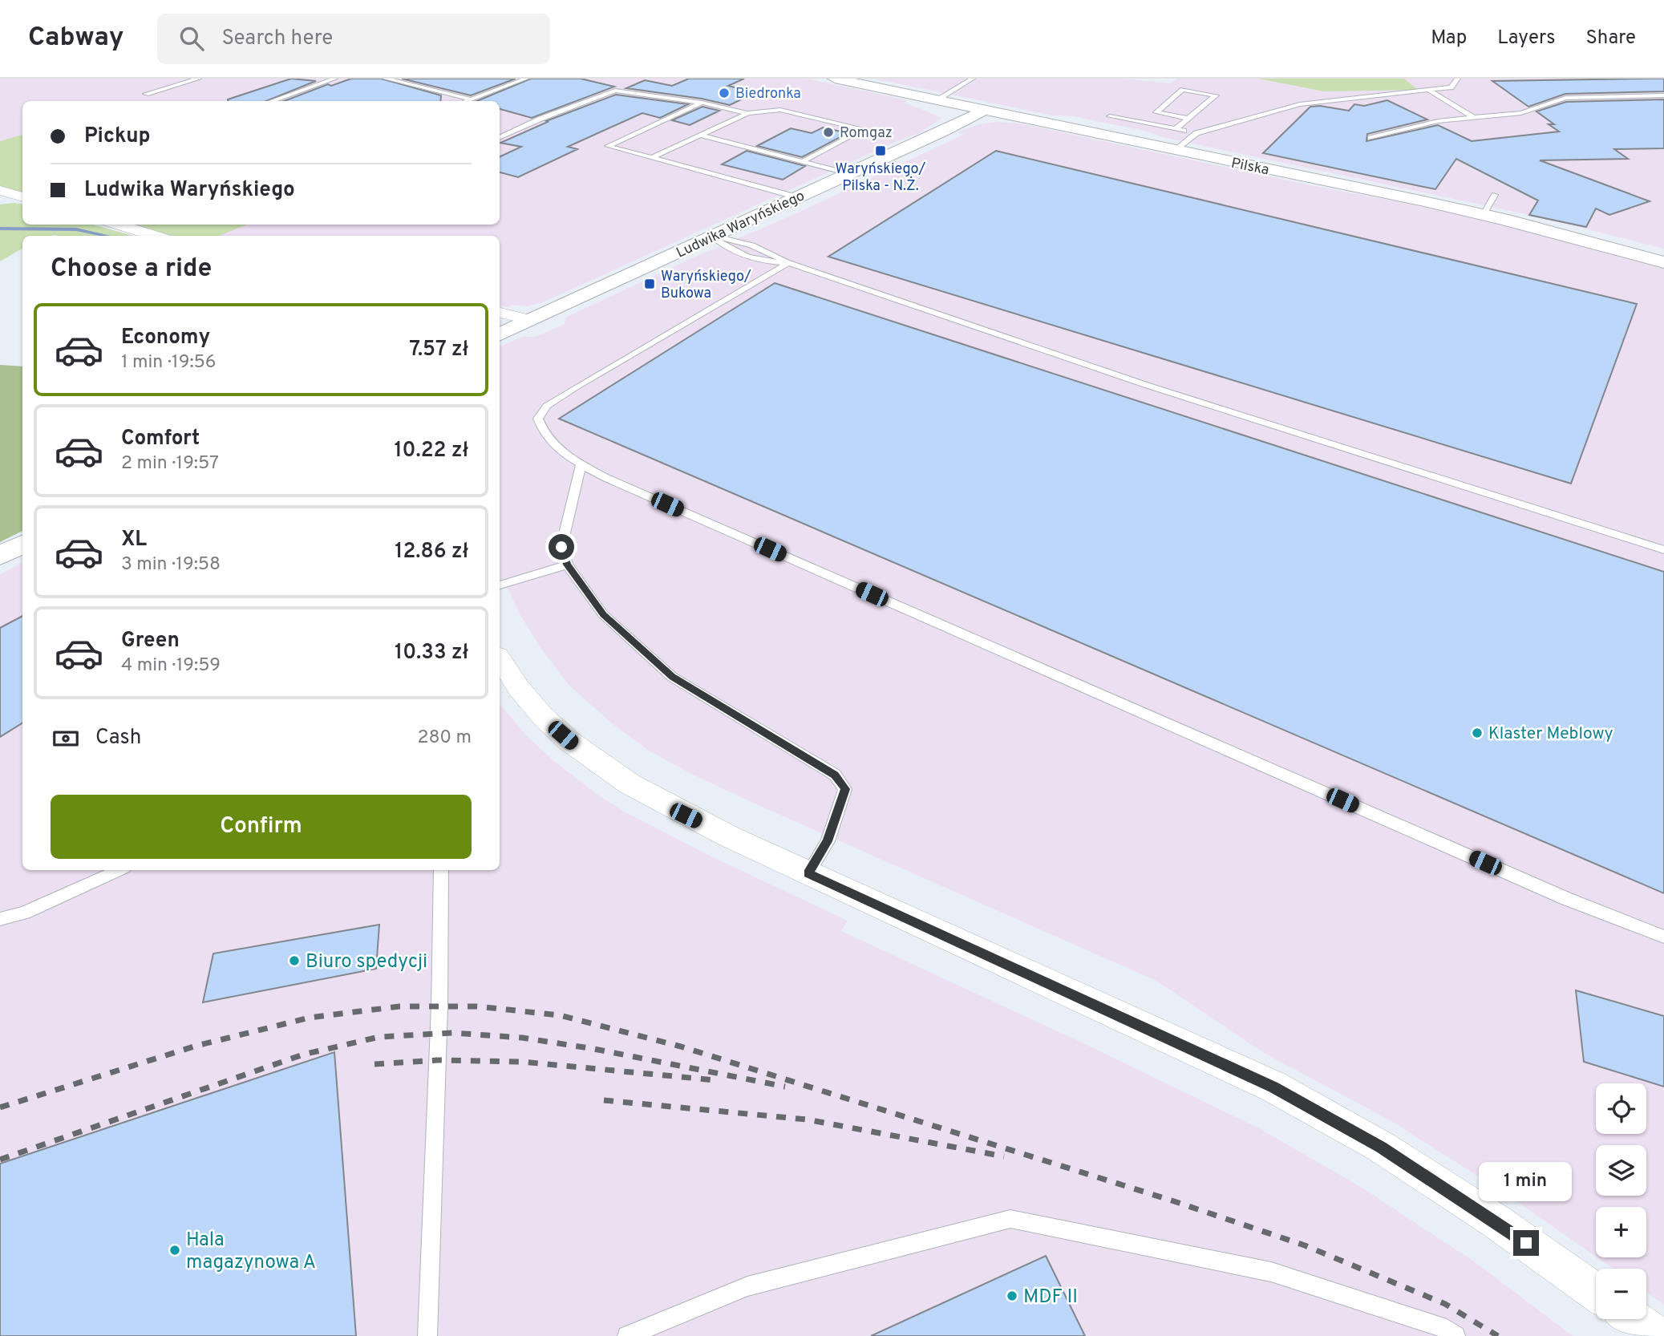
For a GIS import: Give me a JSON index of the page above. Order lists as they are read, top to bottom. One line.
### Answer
{"streets":{"street":["Pilska","Ludwika Waryńskiego"]},"crossings":[["Pilska","Ludwika Waryńskiego"]],"places":{"other":["Biedronka","Romgaz","Klaster Meblowy","Biuro spedycji","Hala magazynowa A","MDF II"],"transit":["Waryńskiego/ Pilska - N.Ż.","Waryńskiego/ Bukowa"]},"page":{"header":"Cabway","search":"Search here","nav":["Map","Layers","Share"],"banner":["Pickup","Ludwika Waryńskiego"],"heading":"Choose a ride","list":[{"name":"Economy","note":"1 min · 19:56","value":"7.57 zł"},{"name":"Comfort","note":"2 min · 19:57","value":"10.22 zł"},{"name":"XL","note":"3 min · 19:58","value":"12.86 zł"},{"name":"Green","note":"4 min · 19:59","value":"10.33 zł"}],"pay":["Cash","280 m"],"buttons":"Confirm","map_buttons":["+","−"],"bubble":"1 min"}}
